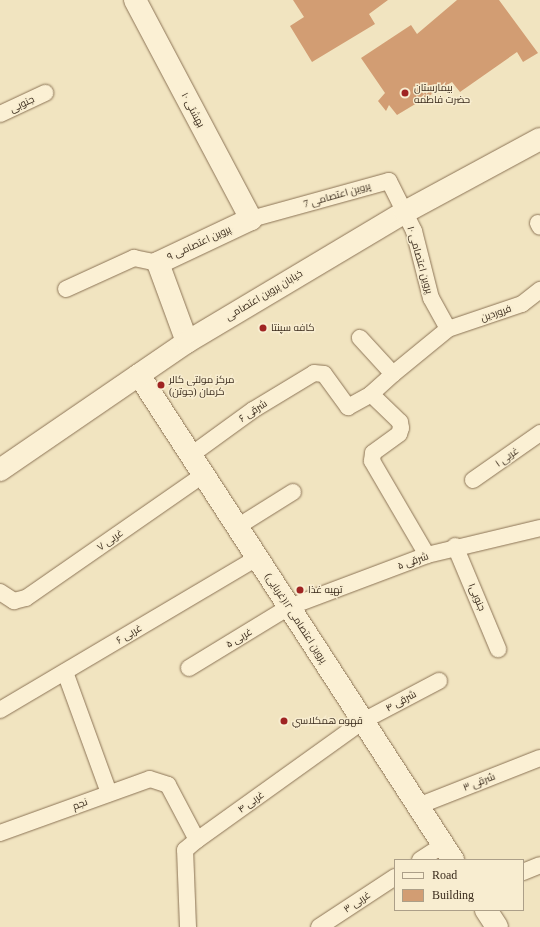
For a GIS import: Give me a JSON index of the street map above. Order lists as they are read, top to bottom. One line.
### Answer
{"streets":{"street":["جنوبی","بهشتی ۱۰","پروین اعتصامی 7","پروین اعتصامی ۹","پروین اعتصامی ۱۰","خیابان پروین اعتصامی","فروردین","شرقی ۶","غربی ۱","غربی ۷","شرقی ۵","جنوبی۱","پروین اعتصامی ۱۲(غربایی)","غربی ۶","غربی ۵","شرقی ۴","شرقی ۳","غربی ۴","نجم","غربی ۳"]},"crossings":[["بهشتی ۱۰","پروین اعتصامی 7"],["بهشتی ۱۰","پروین اعتصامی ۹"],["پروین اعتصامی 7","پروین اعتصامی ۹"],["پروین اعتصامی 7","پروین اعتصامی ۱۰"],["پروین اعتصامی 7","خیابان پروین اعتصامی"],["پروین اعتصامی ۹","خیابان پروین اعتصامی"],["پروین اعتصامی ۱۰","خیابان پروین اعتصامی"],["پروین اعتصامی ۱۰","فروردین"],["خیابان پروین اعتصامی","پروین اعتصامی ۱۲(غربایی)"],["شرقی ۶","پروین اعتصامی ۱۲(غربایی)"],["غربی ۷","پروین اعتصامی ۱۲(غربایی)"],["شرقی ۵","جنوبی۱"],["شرقی ۵","پروین اعتصامی ۱۲(غربایی)"],["شرقی ۵","غربی ۵"],["پروین اعتصامی ۱۲(غربایی)","غربی ۶"],["پروین اعتصامی ۱۲(غربایی)","غربی ۵"],["پروین اعتصامی ۱۲(غربایی)","شرقی ۴"],["پروین اعتصامی ۱۲(غربایی)","شرقی ۳"],["پروین اعتصامی ۱۲(غربایی)","غربی ۴"],["شرقی ۴","غربی ۴"],["غربی ۴","نجم"]],"places":["بیمارستان حضرت فاطمه","کافه سپنتا","مرکز مولتی کالر کرمان (جوتن)","تهیه غذا","قهوه همكلاسي"],"legend":["Road","Building"]}
